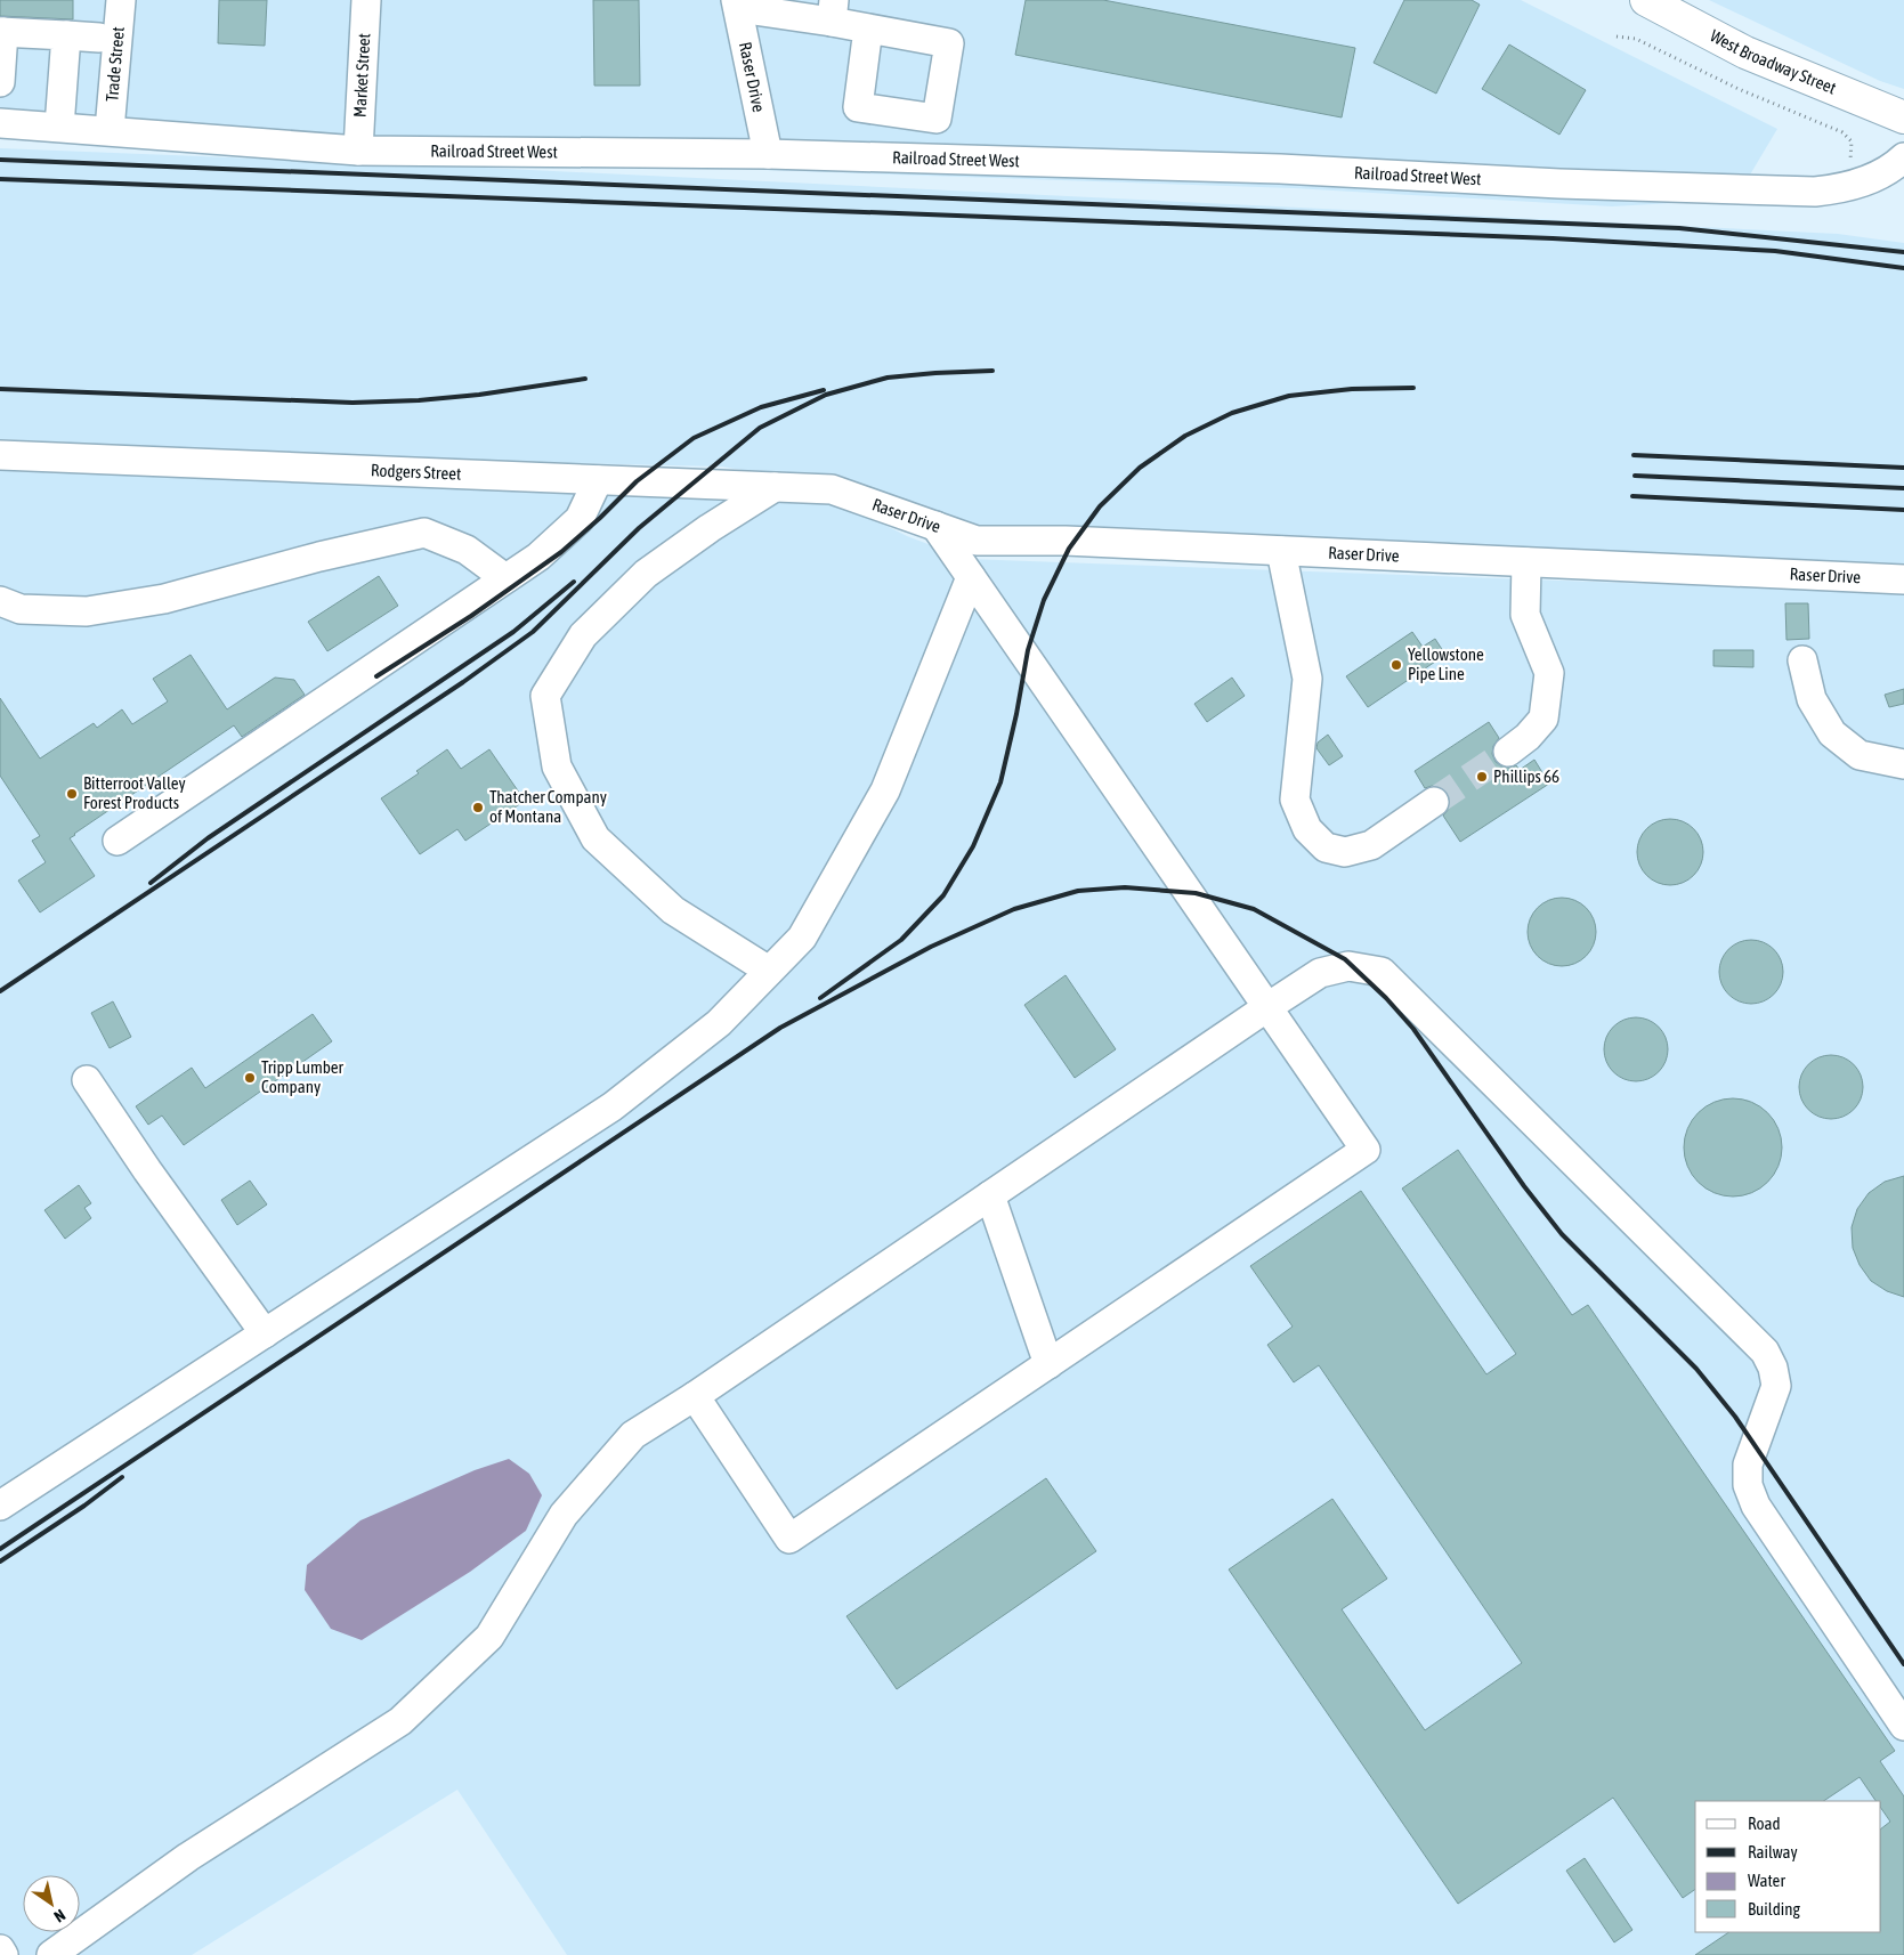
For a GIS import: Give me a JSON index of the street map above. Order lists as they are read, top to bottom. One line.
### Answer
{"streets":{"main road":["West Broadway Street"],"street":["Trade Street","Market Street","Raser Drive","Railroad Street West","Rodgers Street"]},"crossings":[["Trade Street","Railroad Street West"],["Market Street","Railroad Street West"],["Raser Drive","Railroad Street West"],["Raser Drive","Rodgers Street"]],"places":["Yellowstone Pipe Line","Phillips 66","Bitterroot Valley Forest Products","Thatcher Company of Montana","Tripp Lumber Company"],"legend":["Road","Railway","Water","Building"],"north":"bottom right"}
